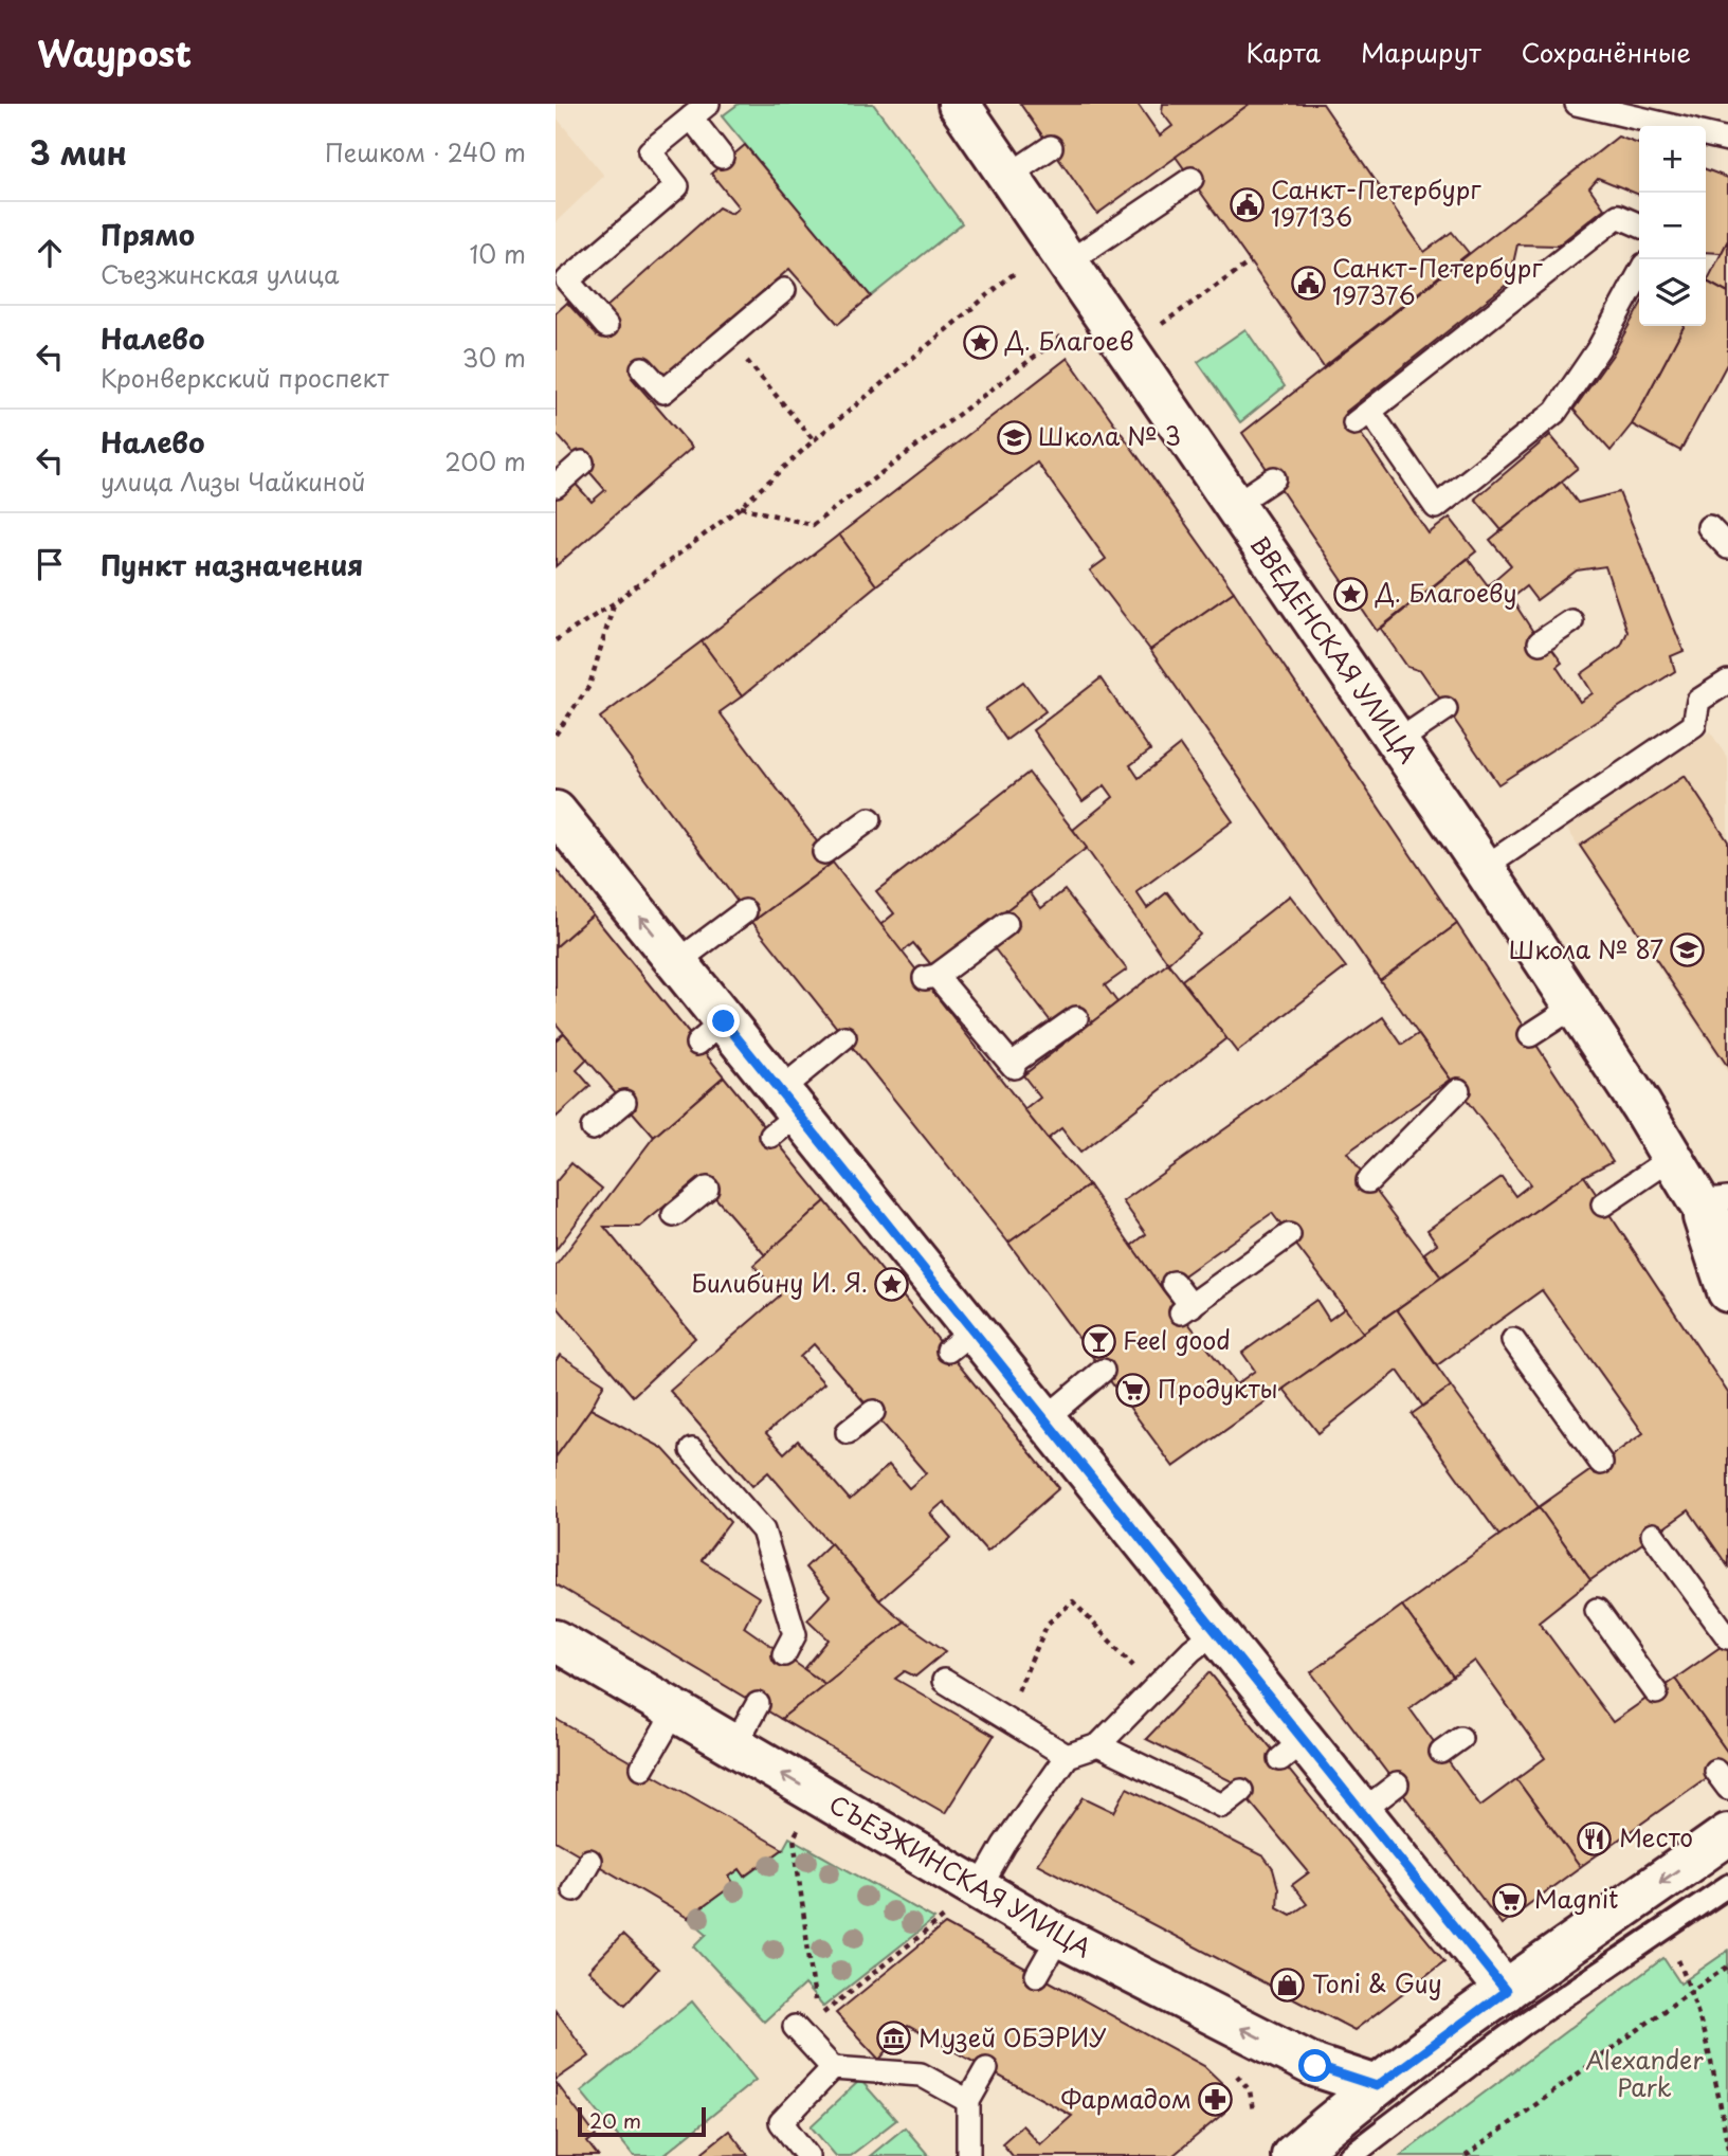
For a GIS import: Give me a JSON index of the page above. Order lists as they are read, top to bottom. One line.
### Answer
{"streets":{"street":["ВВЕДЕНСКАЯ УЛИЦА","СЪЕЗЖИНСКАЯ УЛИЦА"]},"parks":["Alexander Park"],"places":{"public building":["Санкт-Петербург 197136","Санкт-Петербург 197376"],"place":["Д. Благоев","Д. Благоеву","Билибину И. Я."],"school or university":["Школа № 3","Школа № 87"],"bar":["Feel good"],"supermarket":["Продукты","Magnit"],"restaurant":["Место"],"shop":["Toni & Guy"],"museum":["Музей ОБЭРИУ"],"pharmacy":["Фармадом"]},"scale_bar":"20 m","page":{"header":"Waypost","nav":["Карта","Маршрут","Сохранённые"],"heading":["3 мин","Пешком · 240 m"],"map_buttons":["+","−"],"list":[["Прямо","Съезжинская улица","10 m"],["Налево","Кронверкский проспект","30 m"],["Налево","улица Лизы Чайкиной","200 m"],"Пункт назначения"],"scale":"20 m"}}
